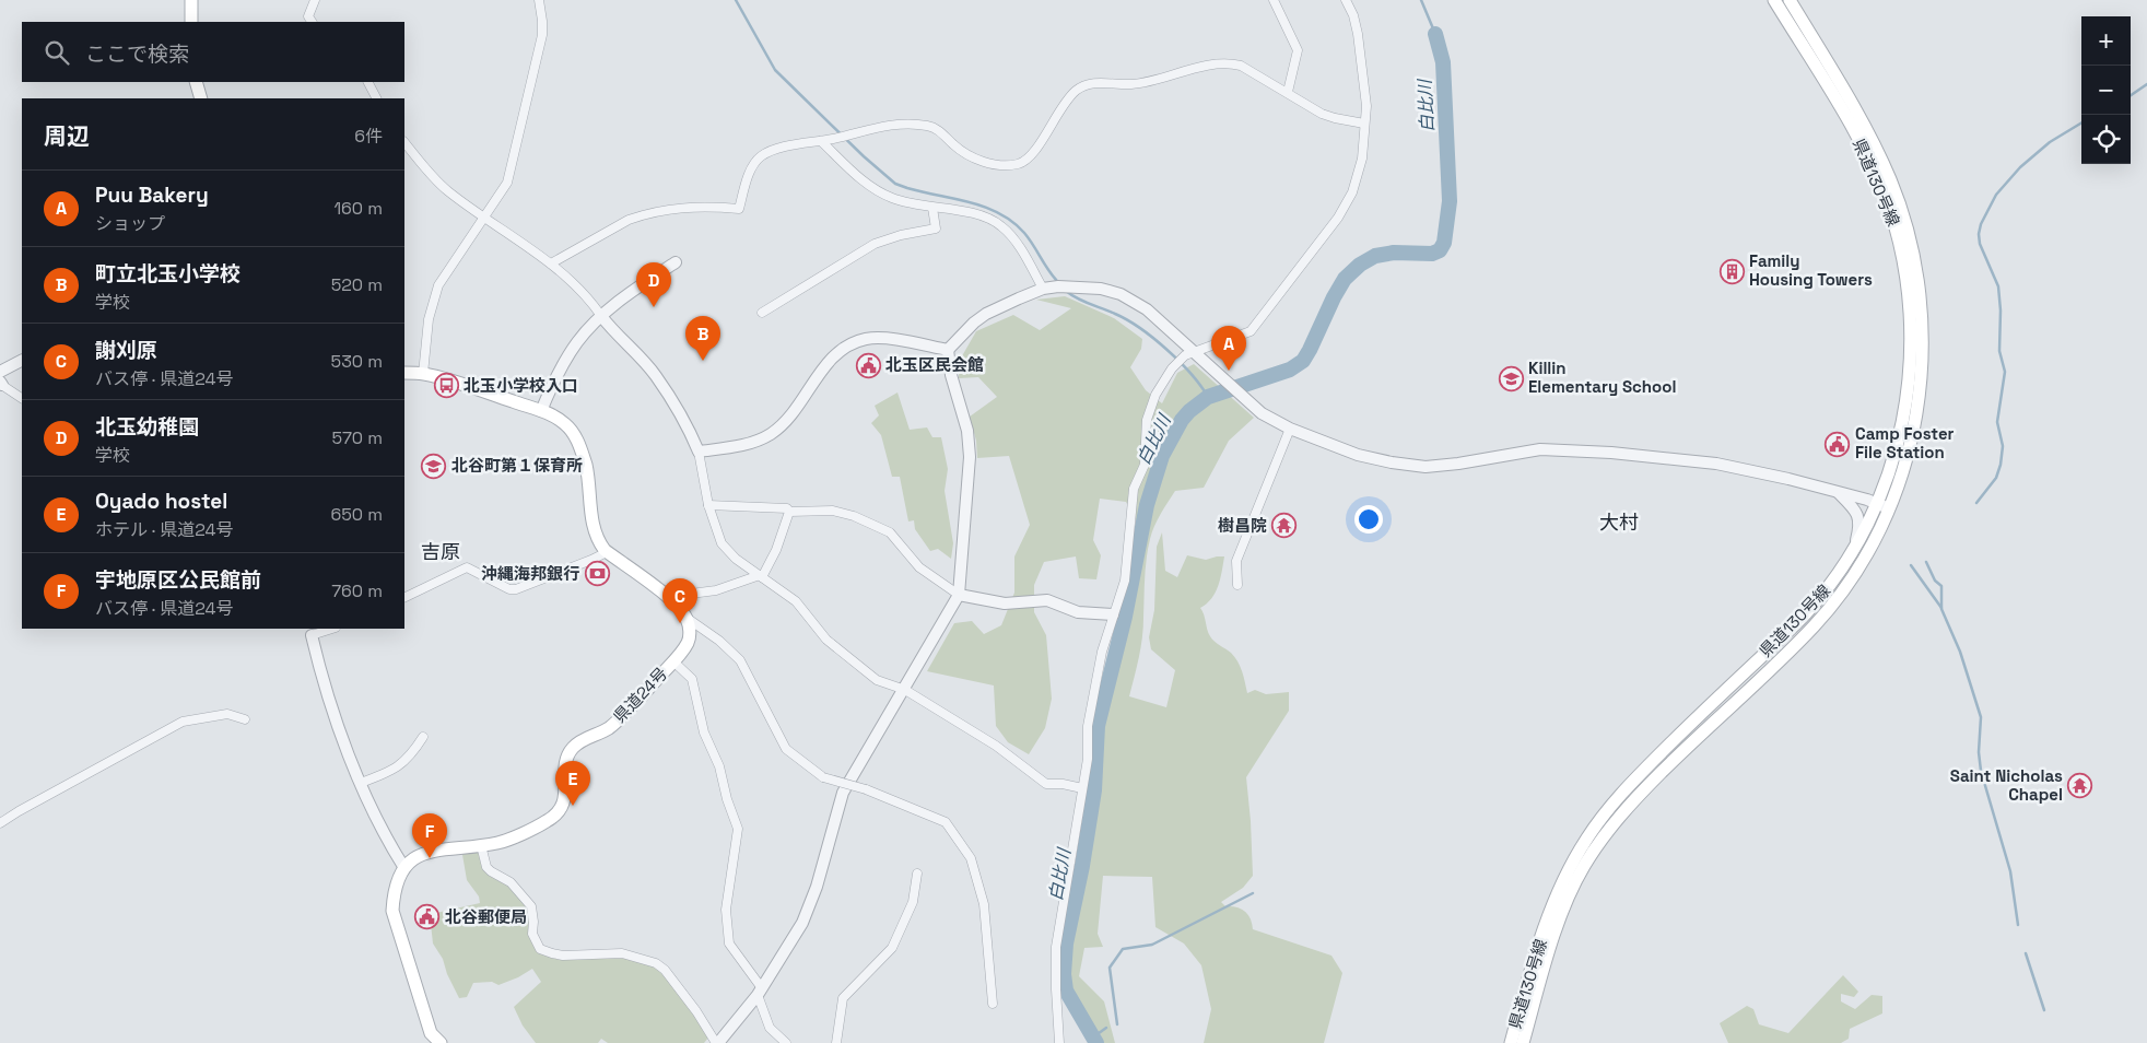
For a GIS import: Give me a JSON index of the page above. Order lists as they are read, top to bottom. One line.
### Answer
{"streets":{"main road":["県道130号線","県道24号"]},"districts":["大村","吉原"],"water":["白比川"],"places":{"building":["Family Housing Towers"],"public building":["北玉区民会館","Camp Foster File Station","北谷郵便局"],"school or university":["Killin Elementary School","北谷町第１保育所"],"bus stop":["北玉小学校入口"],"temple":["樹昌院","Saint Nicholas Chapel"],"bank":["沖縄海邦銀行"]},"page":{"map_buttons":["+","−"],"search":"ここで検索","heading":["周辺","6件"],"list":[{"mark":"A","name":"Puu Bakery","note":"ショップ","value":"160 m"},{"mark":"B","name":"町立北玉小学校","note":"学校","value":"520 m"},{"mark":"C","name":"謝刈原","note":"バス停 · 県道24号","value":"530 m"},{"mark":"D","name":"北玉幼稚園","note":"学校","value":"570 m"},{"mark":"E","name":"Oyado hostel","note":"ホテル · 県道24号","value":"650 m"},{"mark":"F","name":"宇地原区公民館前","note":"バス停 · 県道24号","value":"760 m"}],"pins":["D","B","A","C","E","F"]}}
